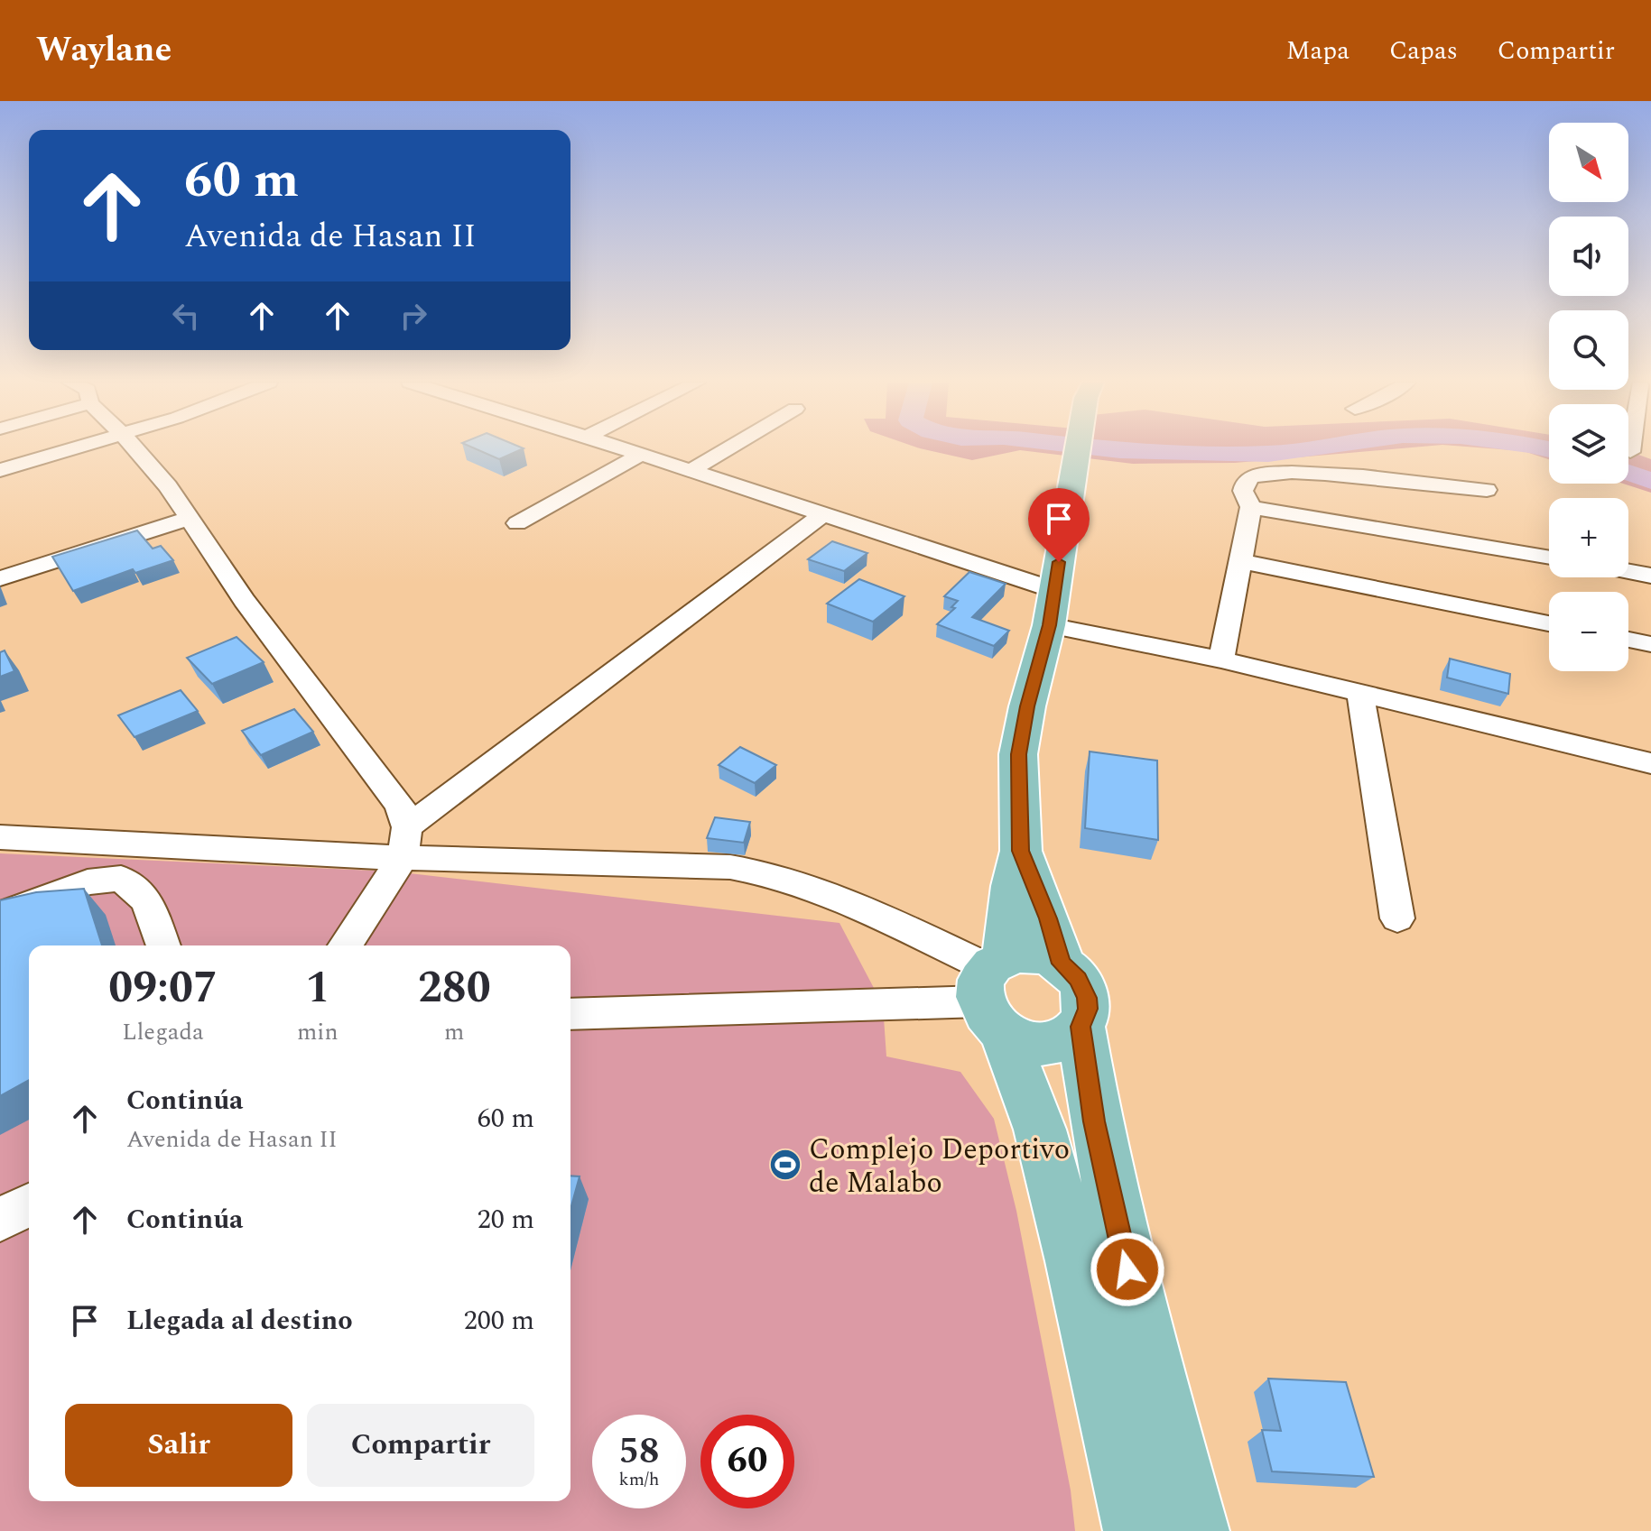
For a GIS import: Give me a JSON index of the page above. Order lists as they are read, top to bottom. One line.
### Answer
{"places":{"sports":["Complejo Deportivo de Malabo"]},"north":"bottom right","page":{"header":"Waylane","nav":["Mapa","Capas","Compartir"],"map_buttons":["+","−"],"turn":["60 m","Avenida de Hasan II"],"eta":["09:07","Llegada","1","min","280","m"],"list":[{"name":"Continúa","note":"Avenida de Hasan II","value":"60 m"},{"name":"Continúa","value":"20 m"},{"name":"Llegada al destino","value":"200 m"}],"buttons":["Salir","Compartir"],"speed":"58 km/h","limit":"60"}}
